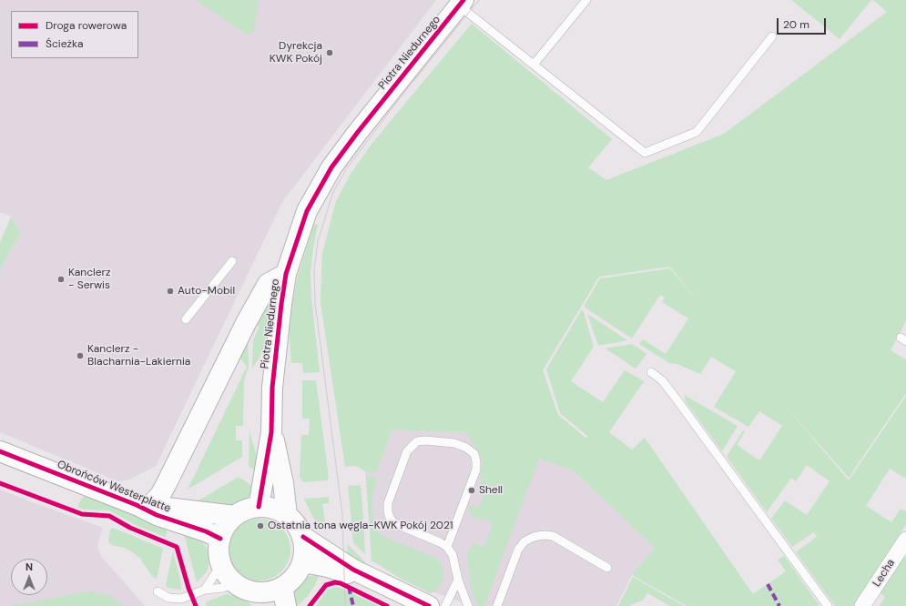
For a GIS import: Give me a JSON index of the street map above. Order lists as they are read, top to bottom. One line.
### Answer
{"streets":{"street":["Piotra Niedurnego","Obrońców Westerplatte","Lecha"]},"crossings":[["Piotra Niedurnego","Obrońców Westerplatte"]],"places":["Dyrekcja KWK Pokój","Kanclerz - Serwis","Auto-Mobil","Kanclerz - Blacharnia-Lakiernia","Shell","Ostatnia tona węgla-KWK Pokój 2021"],"legend":["Droga rowerowa","Ścieżka"],"scale_bar":"20 m","north":"top"}
